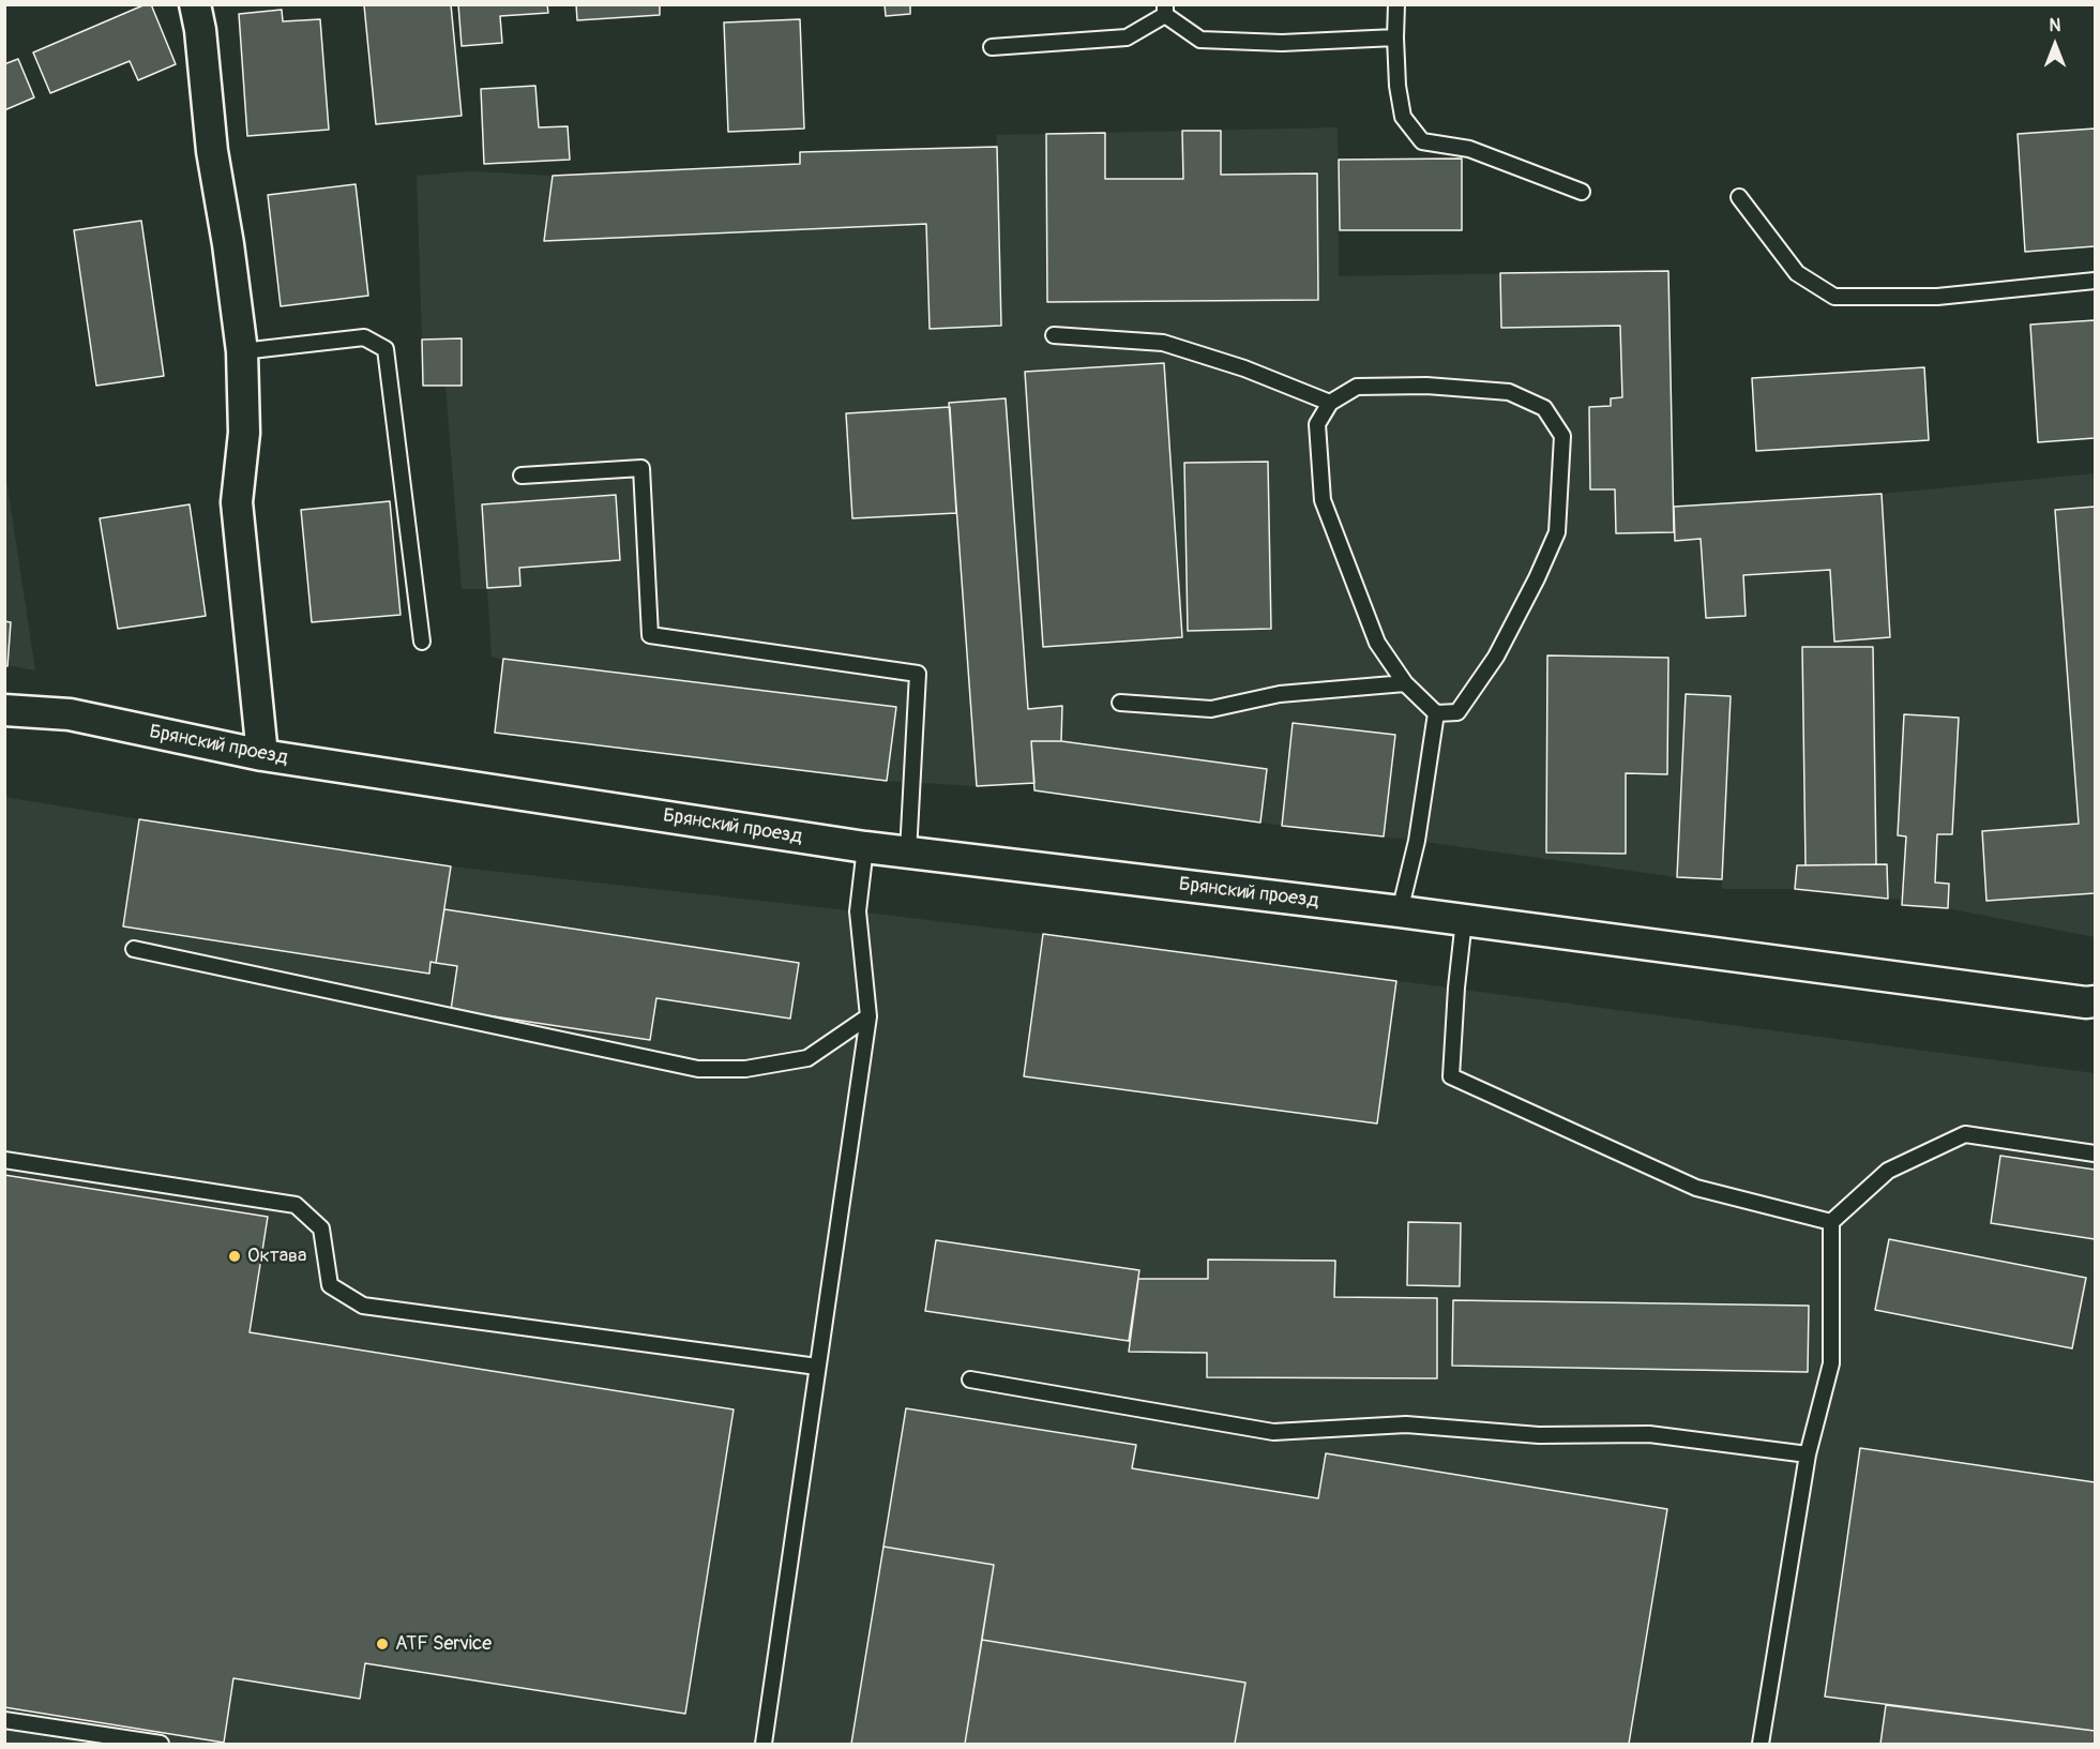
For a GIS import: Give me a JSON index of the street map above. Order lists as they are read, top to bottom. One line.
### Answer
{"streets":{"street":["Брянский проезд"]},"places":["Октава","ATF Service"],"north":"top"}
